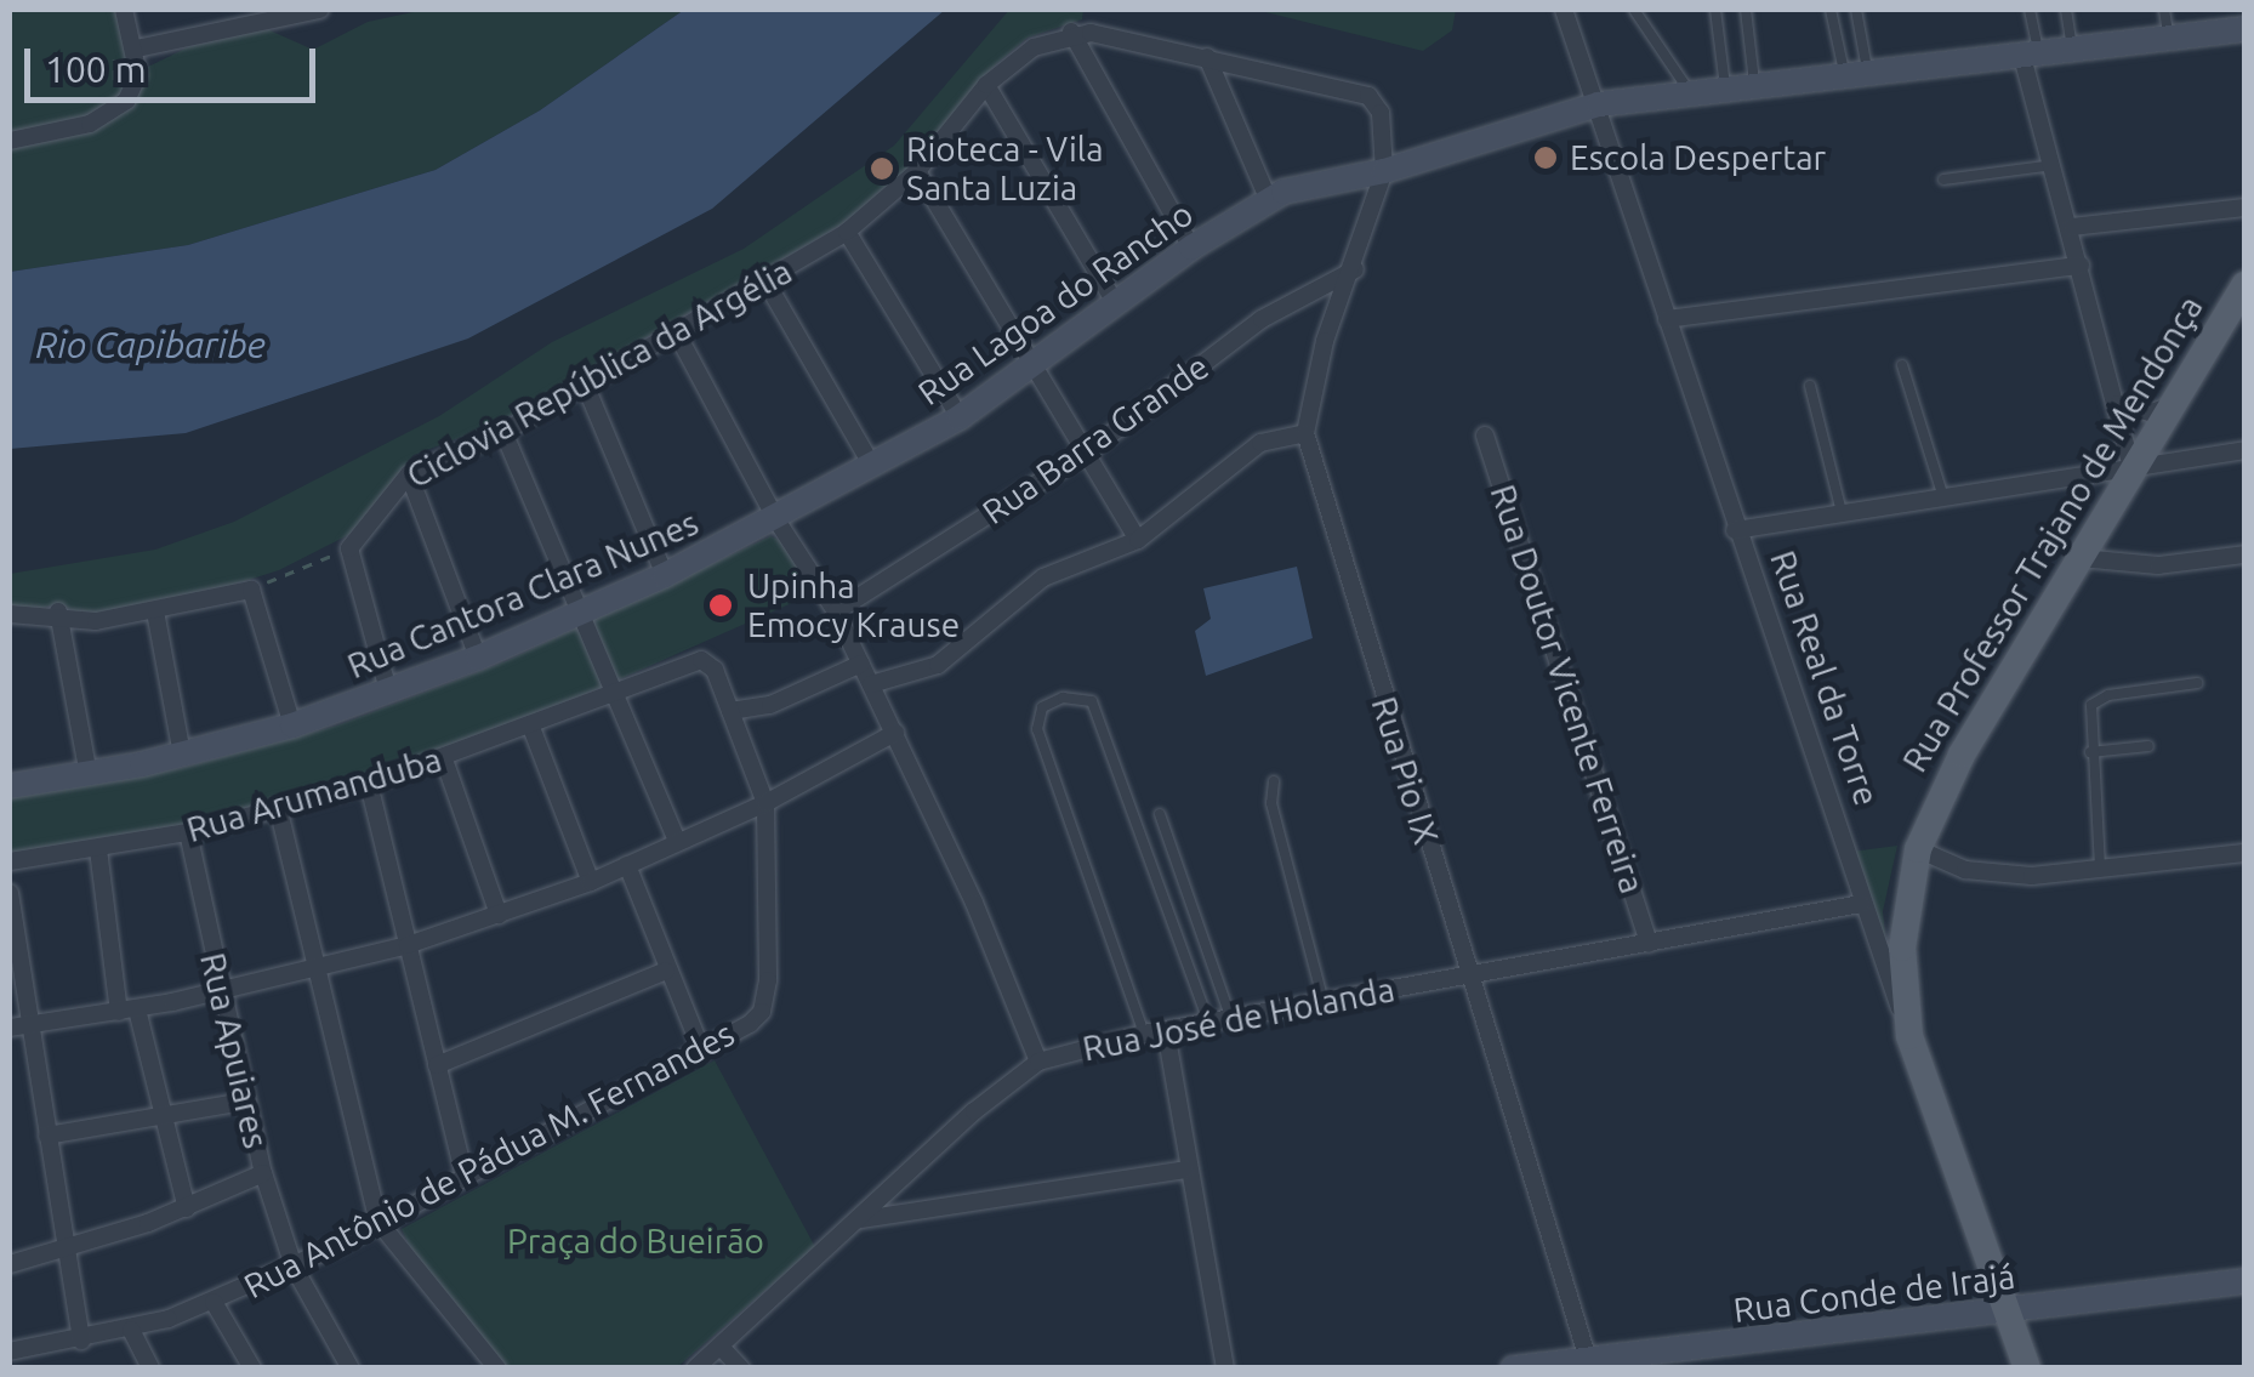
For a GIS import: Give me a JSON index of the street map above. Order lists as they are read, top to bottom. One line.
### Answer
{"streets":{"main road":["Rua Professor Trajano de Mendonça","Rua Real da Torre"],"street":["Rua Lagoa do Rancho","Ciclovia República da Argélia","Rua Barra Grande","Rua Cantora Clara Nunes","Rua Doutor Vicente Ferreira","Rua Pio IX","Rua Arumanduba","Rua José de Holanda","Rua Apuiares","Rua Antônio de Pádua M. Fernandes","Rua Conde de Irajá"]},"crossings":[["Rua Lagoa do Rancho","Rua Cantora Clara Nunes"],["Rua Lagoa do Rancho","Rua Real da Torre"],["Rua Lagoa do Rancho","Rua Pio IX"],["Rua Barra Grande","Rua Pio IX"],["Rua Professor Trajano de Mendonça","Rua Real da Torre"],["Rua Real da Torre","Rua José de Holanda"],["Rua Real da Torre","Rua Conde de Irajá"],["Rua Doutor Vicente Ferreira","Rua José de Holanda"],["Rua Pio IX","Rua José de Holanda"],["Rua Pio IX","Rua Conde de Irajá"],["Rua Arumanduba","Rua Apuiares"],["Rua Apuiares","Rua Antônio de Pádua M. Fernandes"]],"water":["Rio Capibaribe"],"parks":["Praça do Bueirão"],"places":["Escola Despertar","Rioteca - Vila Santa Luzia","Upinha Emocy Krause"],"scale_bar":"100 m"}
